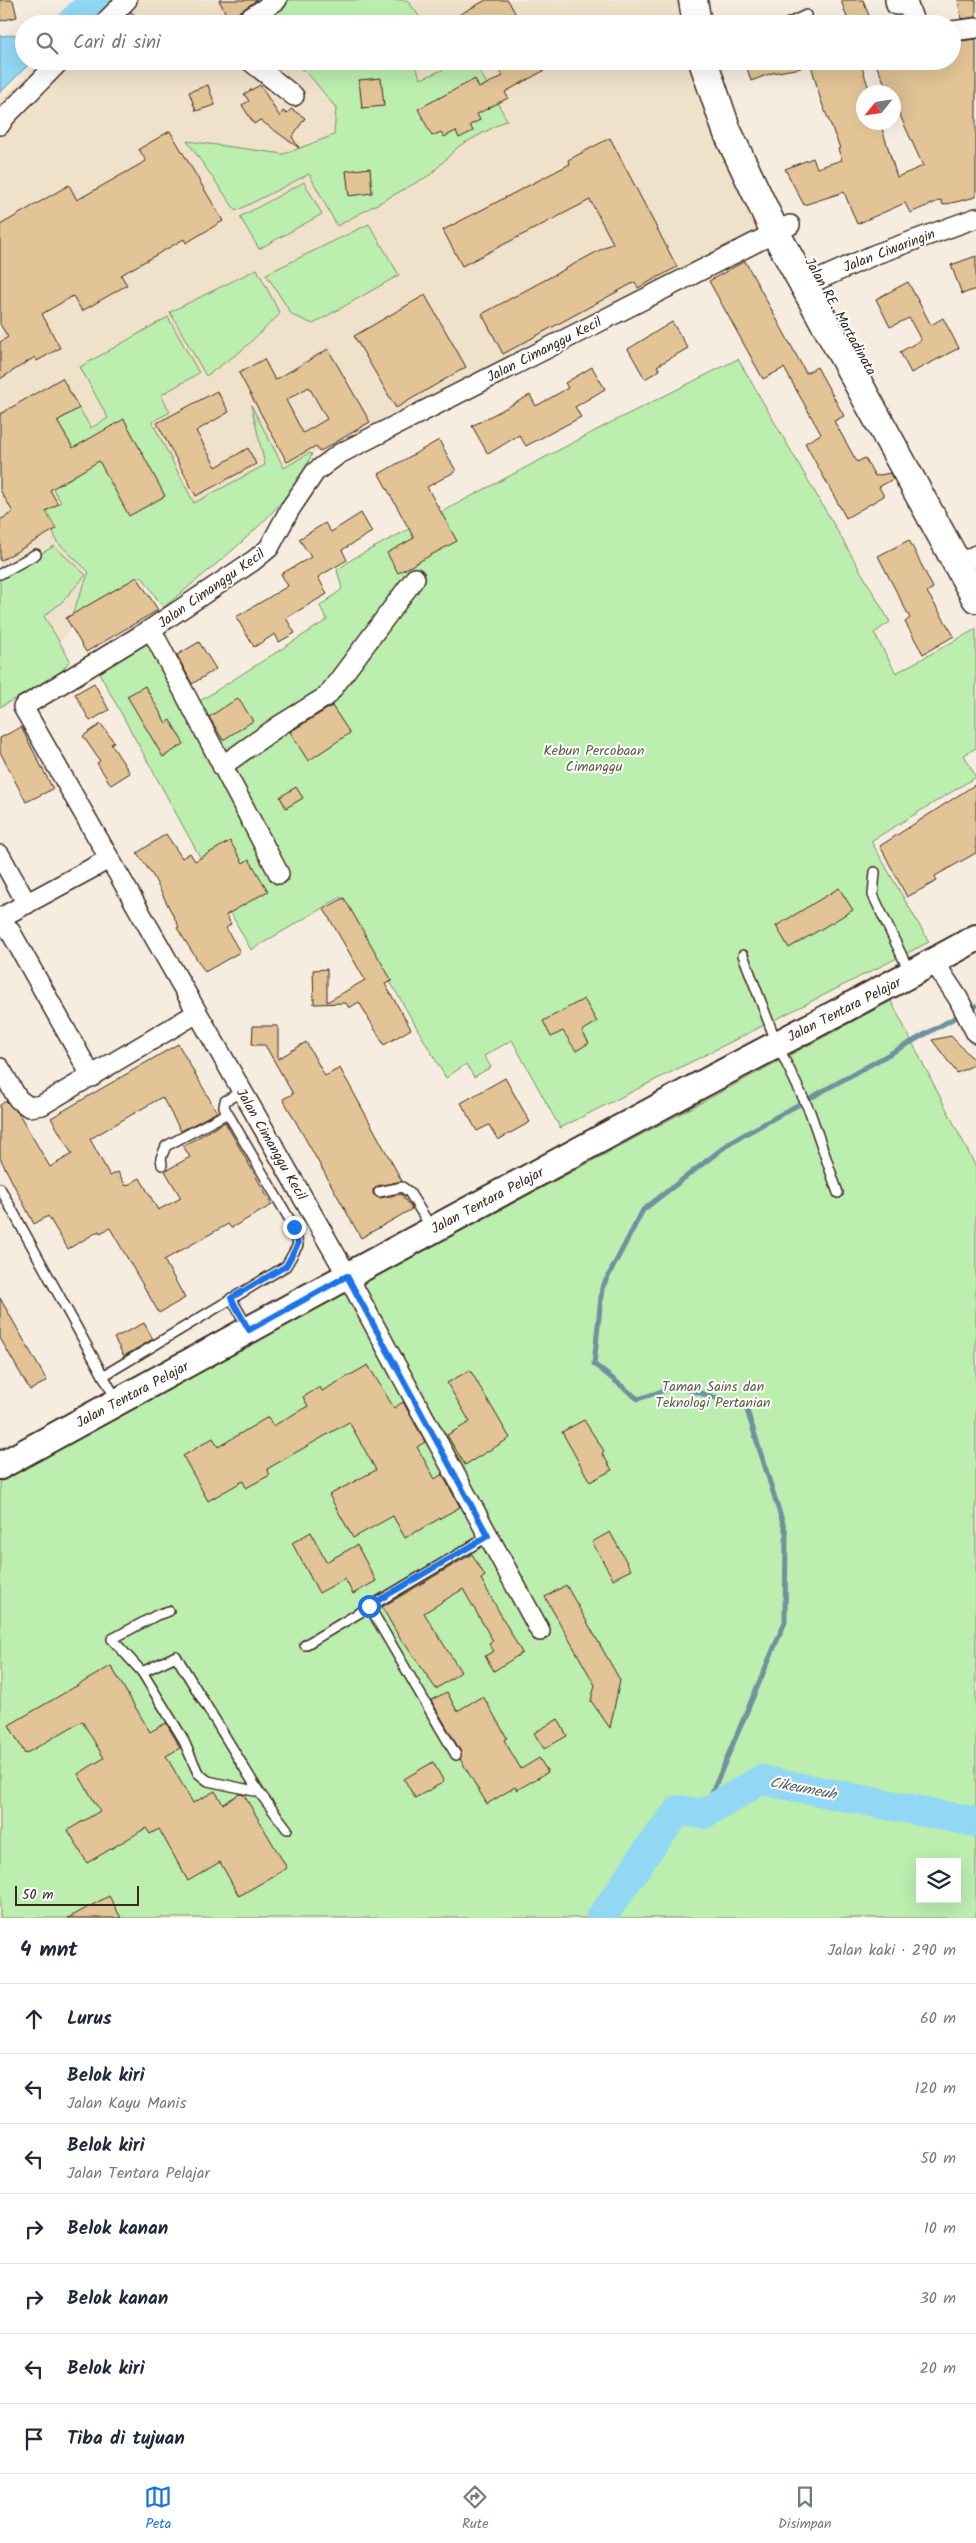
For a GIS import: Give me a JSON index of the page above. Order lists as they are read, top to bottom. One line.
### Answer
{"streets":{"main road":["Jalan RE. Martadinata","Jalan Tentara Pelajar"],"street":["Jalan Ciwaringin","Jalan Cimanggu Kecil"]},"crossings":[["Jalan Ciwaringin","Jalan RE. Martadinata"],["Jalan RE. Martadinata","Jalan Cimanggu Kecil"],["Jalan Cimanggu Kecil","Jalan Tentara Pelajar"]],"water":["Cikeumeuh"],"parks":["Kebun Percobaan Cimanggu","Taman Sains dan Teknologi Pertanian"],"scale_bar":"50 m","north":"bottom left","page":{"search":"Cari di sini","scale":"50 m","heading":["4 mnt","Jalan kaki · 290 m"],"list":[["Lurus","60 m"],["Belok kiri","Jalan Kayu Manis","120 m"],["Belok kiri","Jalan Tentara Pelajar","50 m"],["Belok kanan","10 m"],["Belok kanan","30 m"],["Belok kiri","20 m"],"Tiba di tujuan"],"nav":["Peta","Rute","Disimpan"]}}
